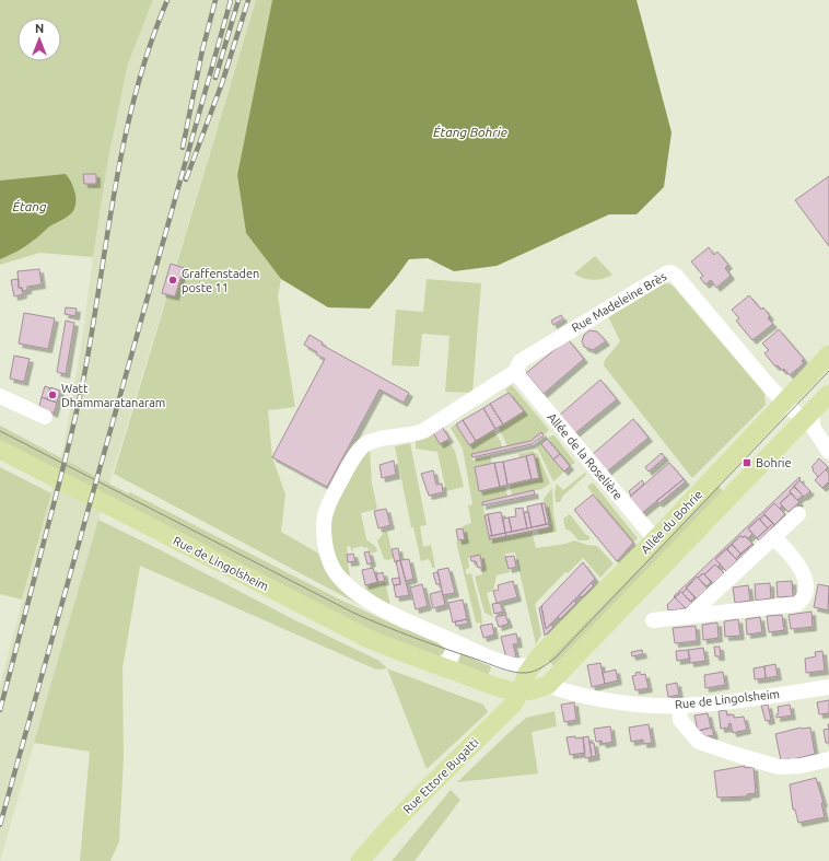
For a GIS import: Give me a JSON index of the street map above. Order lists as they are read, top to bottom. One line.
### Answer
{"streets":{"main road":["Allée du Bohrie","Rue de Lingolsheim","Rue Ettore Bugatti"],"street":["Rue Madeleine Brès","Allée de la Roselière"]},"crossings":[["Rue Madeleine Brès","Allée de la Roselière"],["Rue Madeleine Brès","Allée du Bohrie"],["Allée de la Roselière","Allée du Bohrie"],["Allée du Bohrie","Rue de Lingolsheim"],["Allée du Bohrie","Rue Ettore Bugatti"],["Rue de Lingolsheim","Rue Ettore Bugatti"]],"water":["Étang Bohrie","Étang"],"places":{"other":["Graffenstaden poste 11","Watt Dhammaratanaram"],"transit":["Bohrie"]},"north":"top"}
